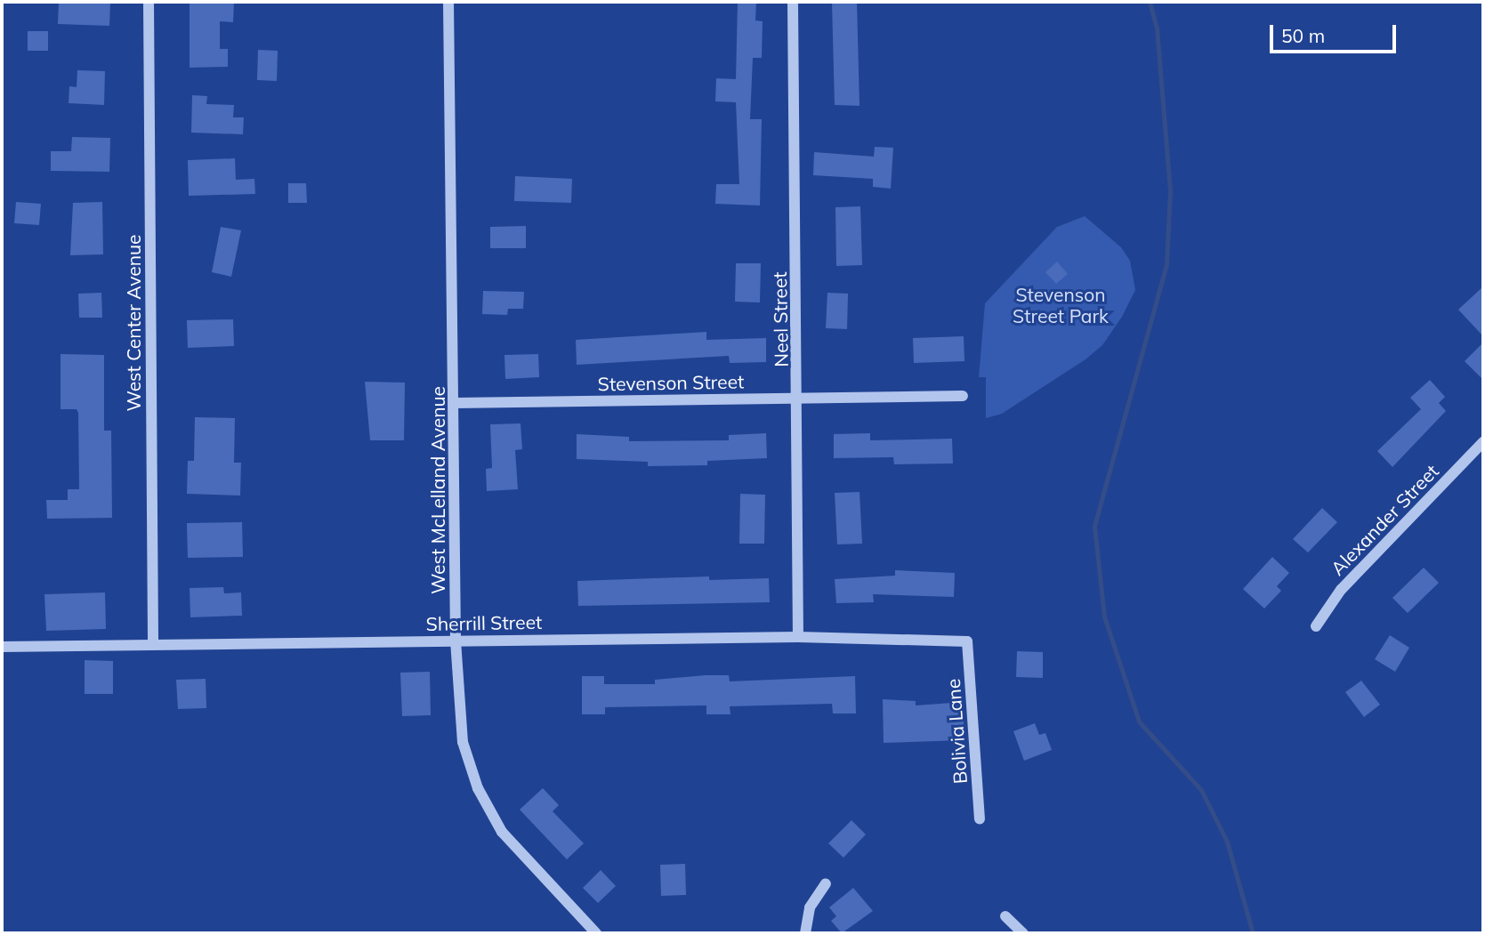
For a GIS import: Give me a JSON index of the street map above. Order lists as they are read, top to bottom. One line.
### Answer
{"streets":{"street":["Neel Street","West Center Avenue","Stevenson Street","West McLelland Avenue","Alexander Street","Sherrill Street","Bolivia Lane"]},"crossings":[["Neel Street","Stevenson Street"],["Neel Street","Sherrill Street"],["West Center Avenue","Sherrill Street"],["Stevenson Street","West McLelland Avenue"],["West McLelland Avenue","Sherrill Street"],["Sherrill Street","Bolivia Lane"]],"parks":["Stevenson Street Park"],"scale_bar":"50 m"}
